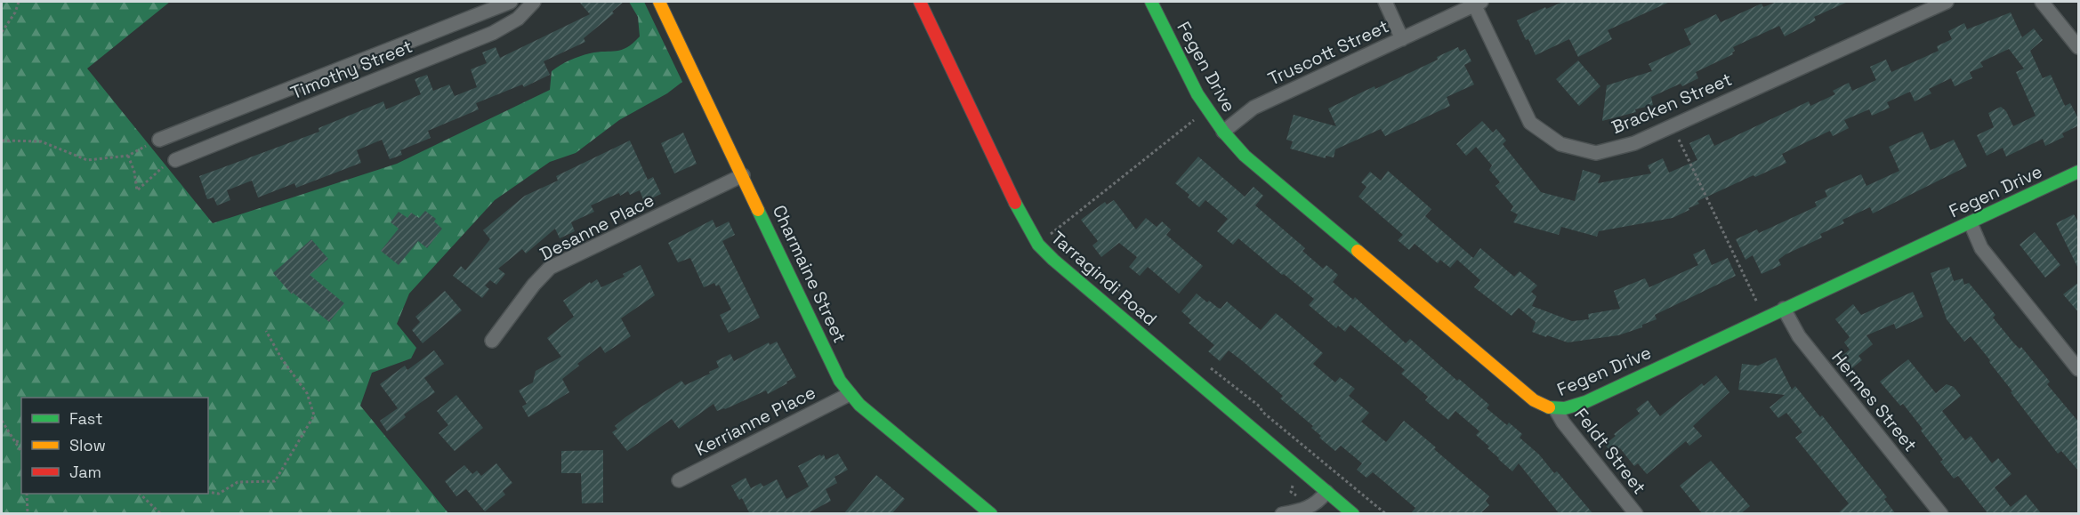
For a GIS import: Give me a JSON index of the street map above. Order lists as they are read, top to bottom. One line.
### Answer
{"streets":{"street":["Truscott Street","Fegen Drive","Timothy Street","Bracken Street","Desanne Place","Charmaine Street","Tarragindi Road","Hermes Street","Kerrianne Place","Feldt Street"]},"crossings":[["Truscott Street","Fegen Drive"],["Truscott Street","Bracken Street"],["Fegen Drive","Hermes Street"],["Fegen Drive","Feldt Street"],["Desanne Place","Charmaine Street"],["Charmaine Street","Kerrianne Place"]],"legend":["Fast","Slow","Jam"]}
